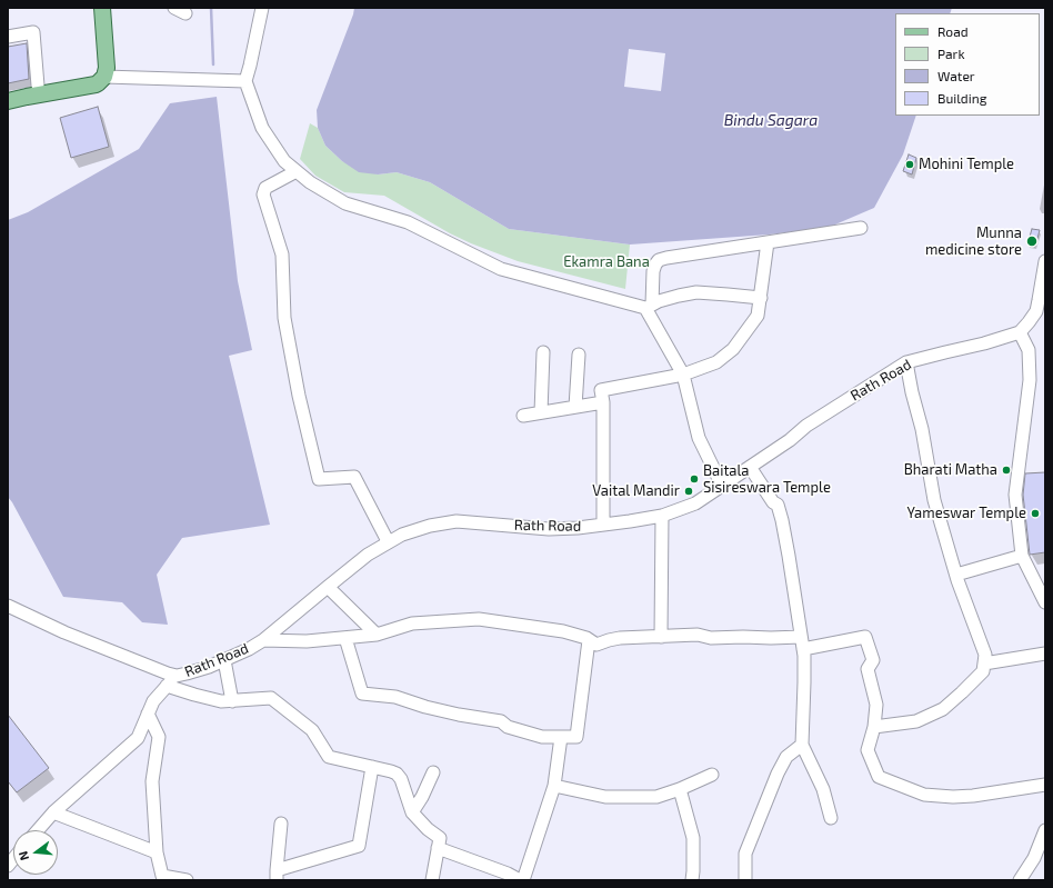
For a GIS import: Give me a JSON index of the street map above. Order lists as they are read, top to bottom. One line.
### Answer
{"streets":{"street":["Rath Road"]},"water":["Bindu Sagara"],"parks":["Ekamra Bana"],"places":["Mohini Temple","Munna medicine store","Bharati Matha","Baitala Sisireswara Temple","Vaital Mandir","Yameswar Temple"],"legend":["Road","Park","Water","Building"],"north":"left"}
